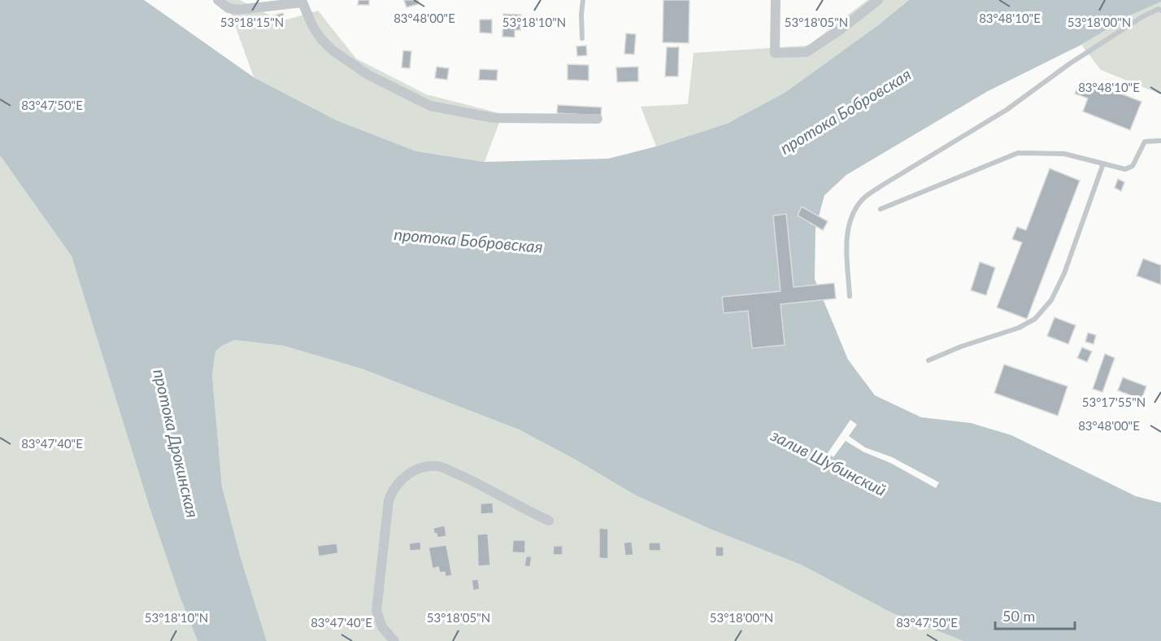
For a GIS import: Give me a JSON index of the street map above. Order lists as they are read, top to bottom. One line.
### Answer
{"water":["протока Бобровская","протока Дрокинская","залив Шубинский"],"scale_bar":"50 m","coordinates":["83°48'00\"E","83°48'10\"E","53°18'15\"N","53°18'10\"N","53°18'05\"N","53°18'00\"N","83°47'50\"E","53°17'55\"N","83°47'40\"E"]}
